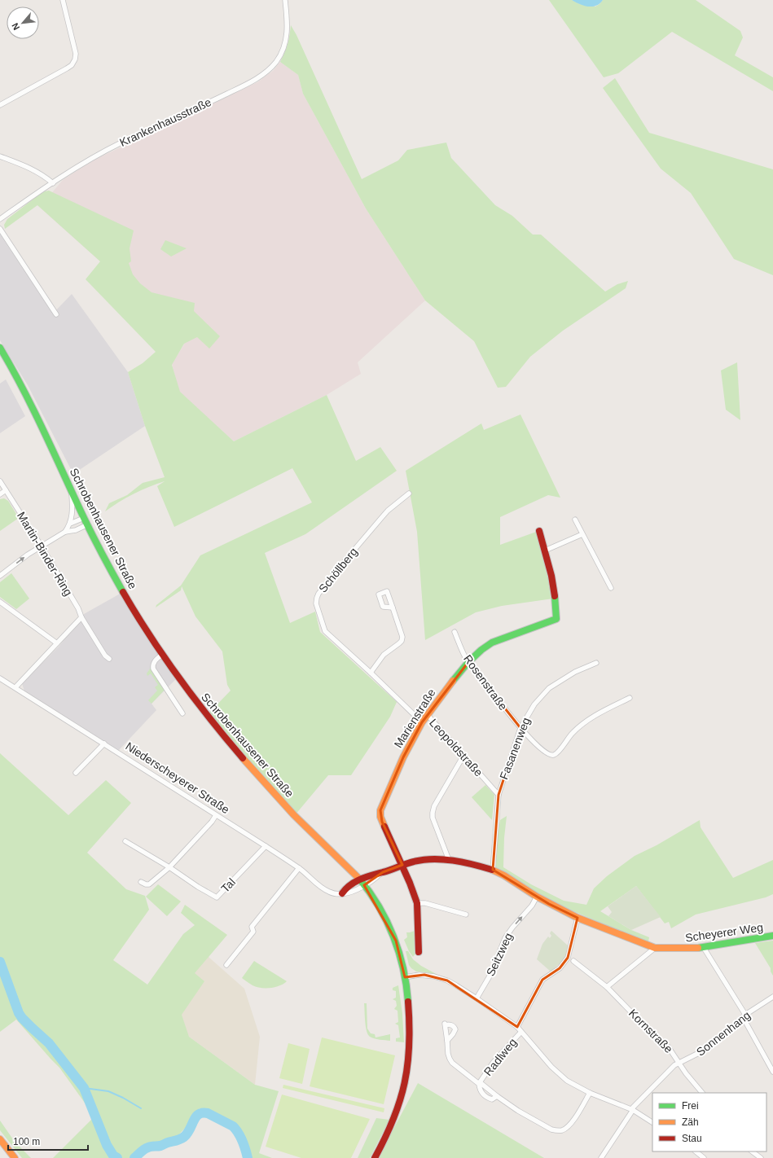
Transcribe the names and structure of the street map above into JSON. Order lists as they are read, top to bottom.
{
  "streets": {
    "street": [
      "Krankenhausstraße",
      "Schrobenhausener Straße",
      "Martin-Binder-Ring",
      "Schöllberg",
      "Rosenstraße",
      "Marienstraße",
      "Leopoldstraße",
      "Fasanenweg",
      "Niederscheyerer Straße",
      "Tal",
      "Scheyerer Weg",
      "Seitzweg",
      "Kornstraße",
      "Sonnenhang",
      "Radlweg"
    ]
  },
  "crossings": [
    ["Schrobenhausener Straße", "Niederscheyerer Straße"],
    ["Schrobenhausener Straße", "Scheyerer Weg"],
    ["Schöllberg", "Marienstraße"],
    ["Rosenstraße", "Marienstraße"],
    ["Rosenstraße", "Fasanenweg"],
    ["Marienstraße", "Leopoldstraße"],
    ["Marienstraße", "Scheyerer Weg"],
    ["Leopoldstraße", "Fasanenweg"],
    ["Fasanenweg", "Scheyerer Weg"],
    ["Niederscheyerer Straße", "Tal"],
    ["Niederscheyerer Straße", "Scheyerer Weg"],
    ["Scheyerer Weg", "Seitzweg"],
    ["Kornstraße", "Sonnenhang"]
  ],
  "one_way": ["Seitzweg"],
  "legend": ["Frei", "Zäh", "Stau"],
  "scale_bar": "100 m",
  "north": "bottom left"
}
